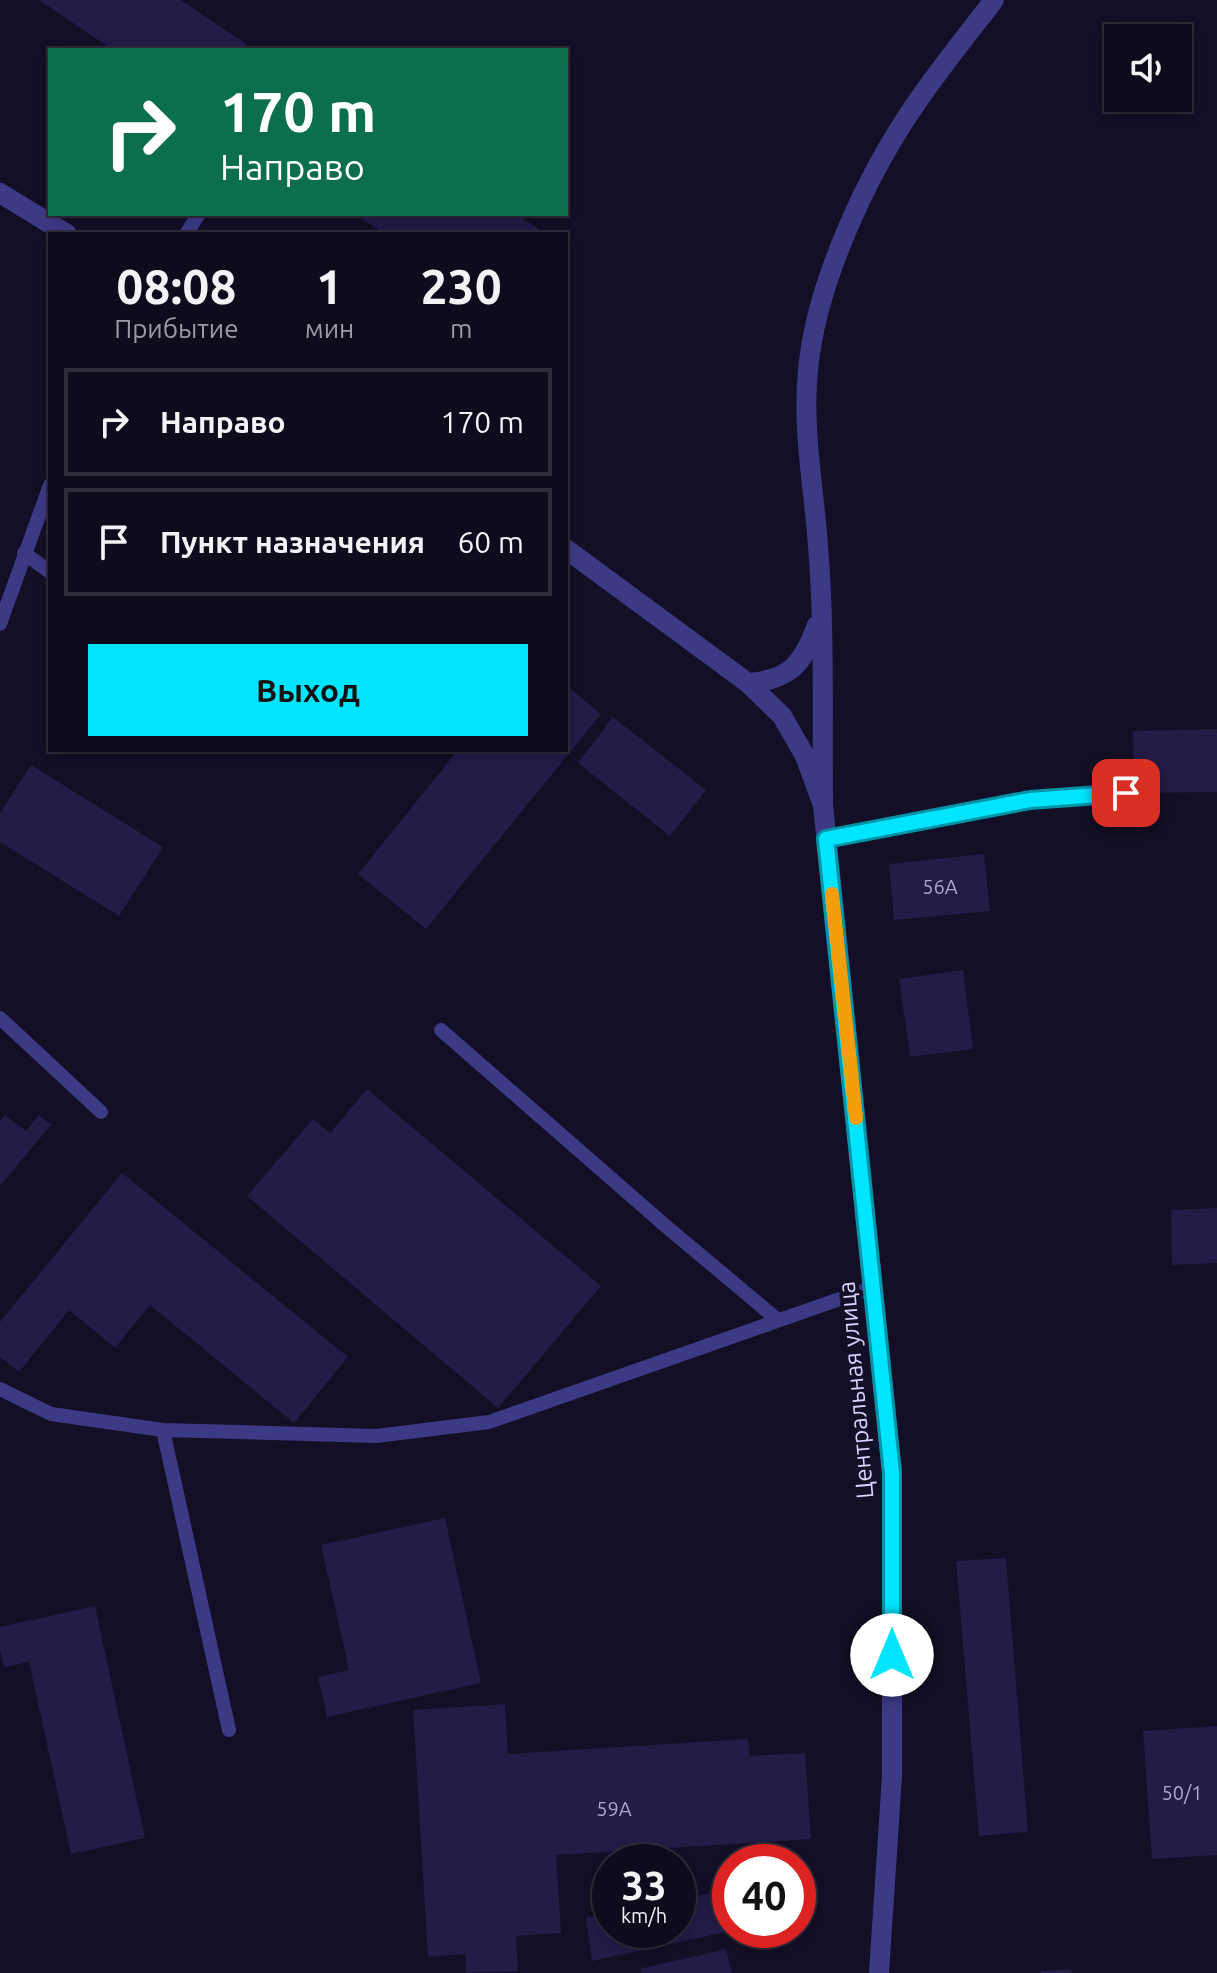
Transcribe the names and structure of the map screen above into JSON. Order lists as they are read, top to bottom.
{
  "streets": {
    "street": ["Центральная улица"]
  },
  "house_numbers": ["56А", "50/1", "59А"],
  "page": {
    "turn": ["170 m", "Направо"],
    "eta": [
      "08:08",
      "Прибытие",
      "1",
      "мин",
      "230",
      "m"
    ],
    "list": [
      {
        "name": "Направо",
        "value": "170 m"
      },
      {
        "name": "Пункт назначения",
        "value": "60 m"
      }
    ],
    "buttons": "Выход",
    "speed": "33 km/h",
    "limit": "40"
  }
}
